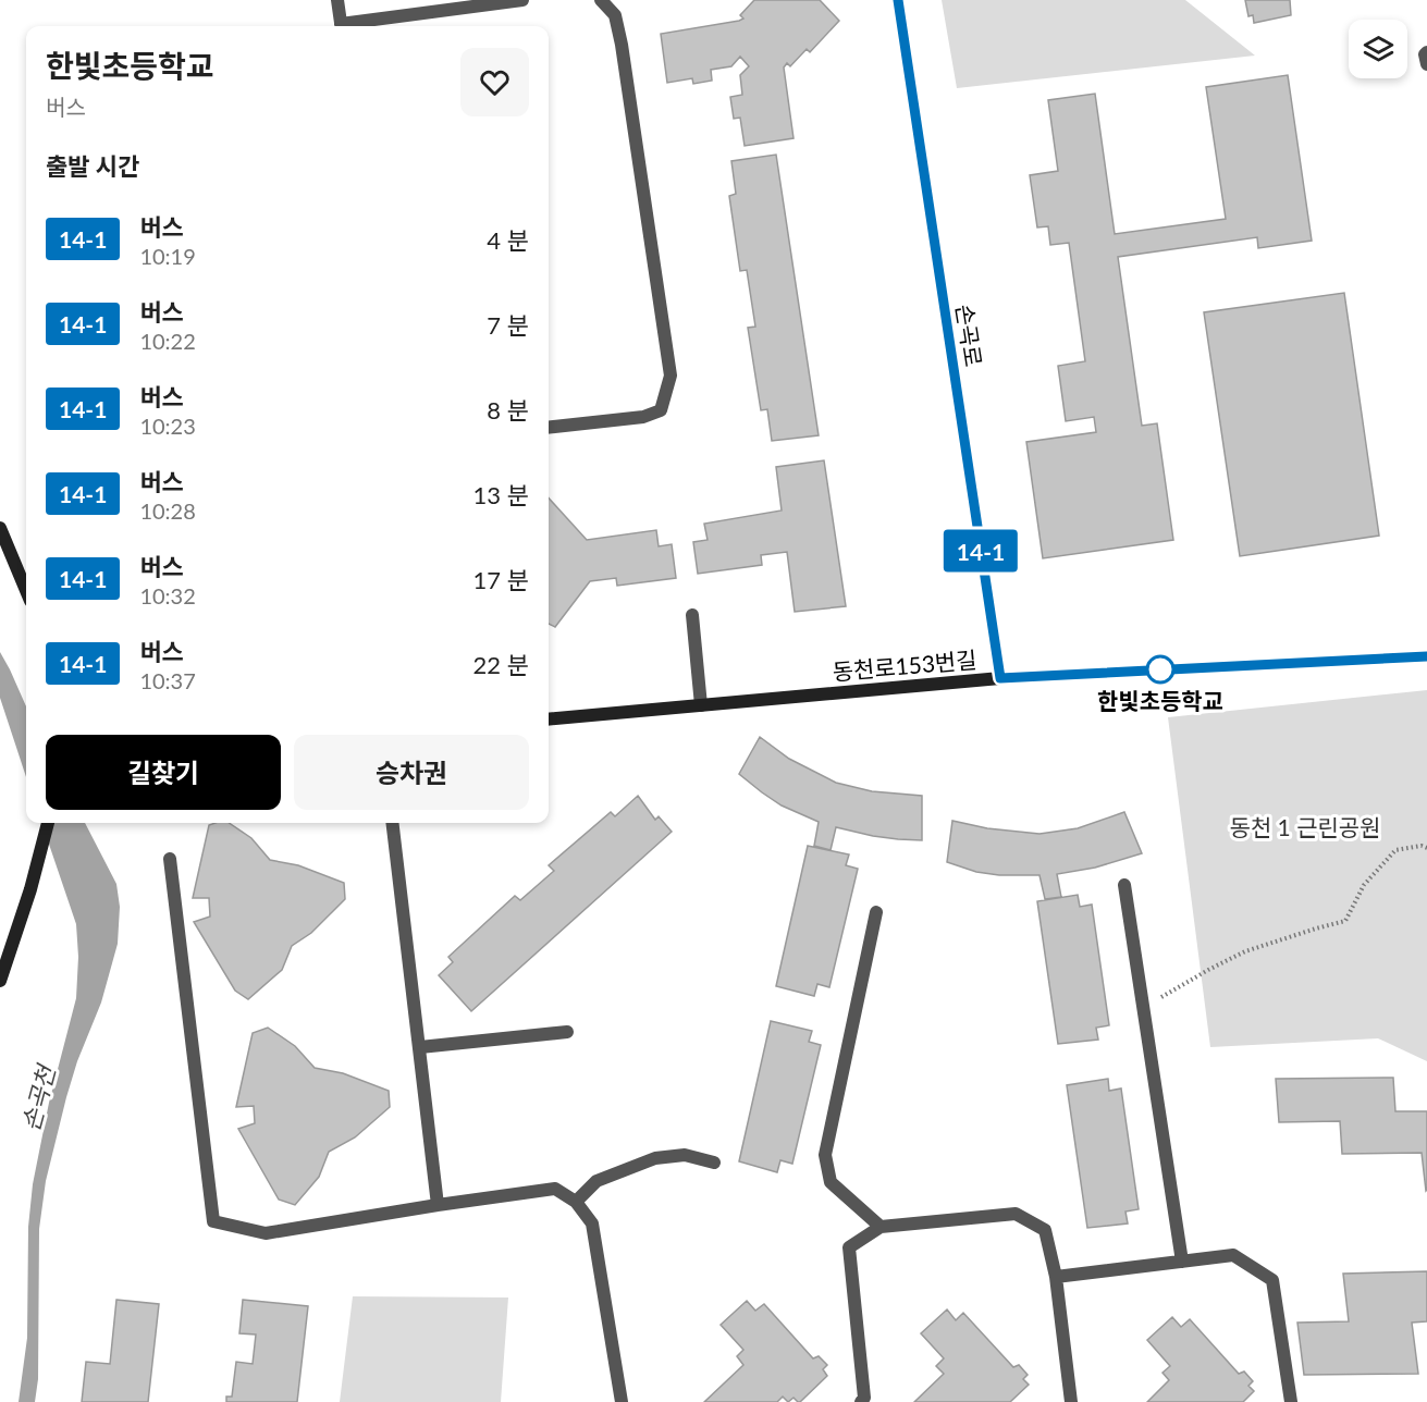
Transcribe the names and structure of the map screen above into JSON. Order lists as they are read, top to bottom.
{
  "streets": {
    "street": ["손곡로", "동천로153번길"]
  },
  "crossings": [
    ["손곡로", "동천로153번길"]
  ],
  "water": ["손곡천"],
  "parks": ["동천 1 근린공원"],
  "places": ["한빛초등학교"],
  "lines": ["bus line 14-1"],
  "page": {
    "on_map": "14-1",
    "heading": [
      ["한빛초등학교", "버스"],
      "출발 시간"
    ],
    "list": [
      {
        "mark": "14-1",
        "name": "버스",
        "note": "10:19",
        "value": "4 분"
      },
      {
        "mark": "14-1",
        "name": "버스",
        "note": "10:22",
        "value": "7 분"
      },
      {
        "mark": "14-1",
        "name": "버스",
        "note": "10:23",
        "value": "8 분"
      },
      {
        "mark": "14-1",
        "name": "버스",
        "note": "10:28",
        "value": "13 분"
      },
      {
        "mark": "14-1",
        "name": "버스",
        "note": "10:32",
        "value": "17 분"
      },
      {
        "mark": "14-1",
        "name": "버스",
        "note": "10:37",
        "value": "22 분"
      }
    ],
    "buttons": ["길찾기", "승차권"]
  }
}
